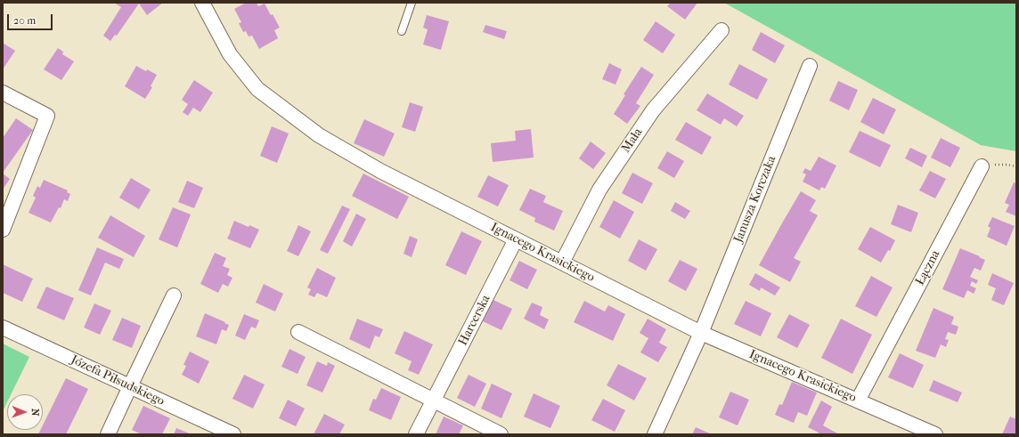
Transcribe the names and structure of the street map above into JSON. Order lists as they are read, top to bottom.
{
  "streets": {
    "street": [
      "Mała",
      "Janusza Korczaka",
      "Ignacego Krasickiego",
      "Łączna",
      "Harcerska",
      "Józefa Piłsudskiego"
    ]
  },
  "crossings": [
    ["Mała", "Ignacego Krasickiego"],
    ["Janusza Korczaka", "Ignacego Krasickiego"],
    ["Ignacego Krasickiego", "Łączna"],
    ["Ignacego Krasickiego", "Harcerska"]
  ],
  "scale_bar": "20 m",
  "north": "right"
}
